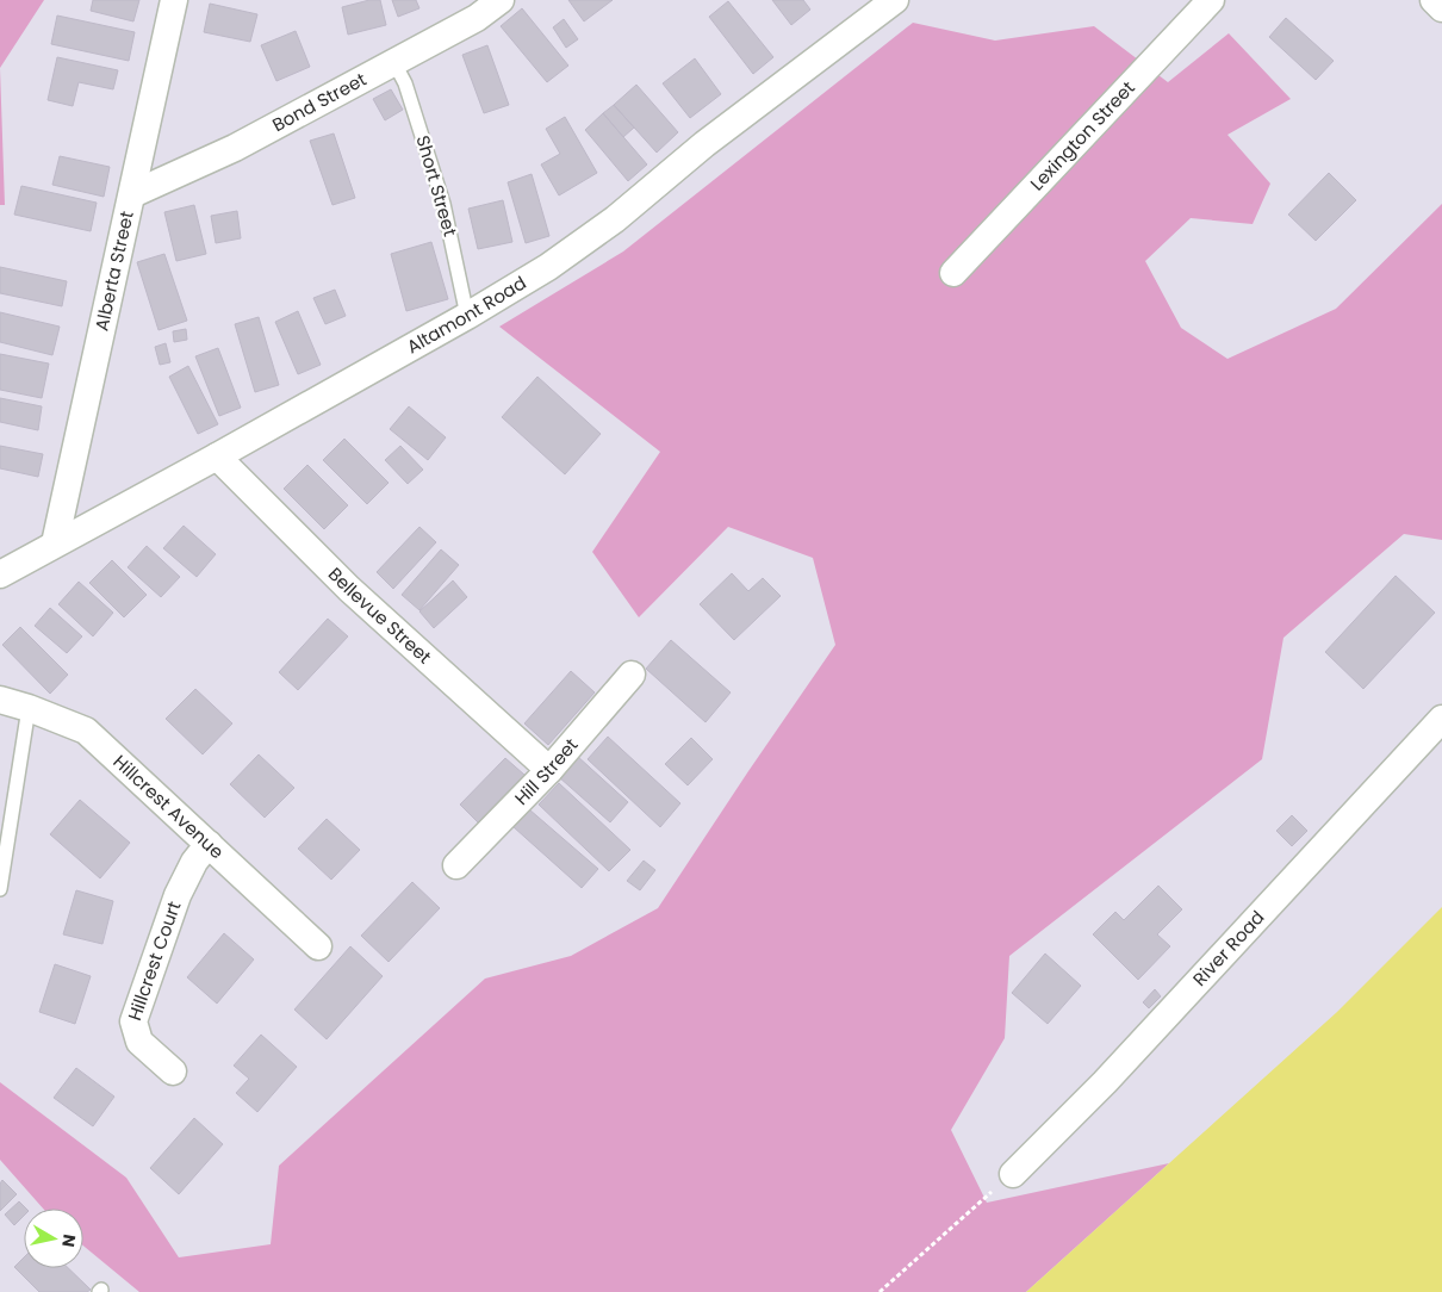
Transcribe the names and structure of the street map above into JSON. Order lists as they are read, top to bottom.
{
  "streets": {
    "street": [
      "Bond Street",
      "Lexington Street",
      "Alberta Street",
      "Altamont Road",
      "Bellevue Street",
      "Hill Street",
      "Hillcrest Avenue",
      "River Road",
      "Hillcrest Court"
    ],
    "lane": ["Short Street"]
  },
  "crossings": [
    ["Bond Street", "Short Street"],
    ["Bond Street", "Alberta Street"],
    ["Short Street", "Altamont Road"],
    ["Alberta Street", "Altamont Road"],
    ["Altamont Road", "Bellevue Street"],
    ["Bellevue Street", "Hill Street"],
    ["Hillcrest Avenue", "Hillcrest Court"]
  ],
  "north": "right"
}
